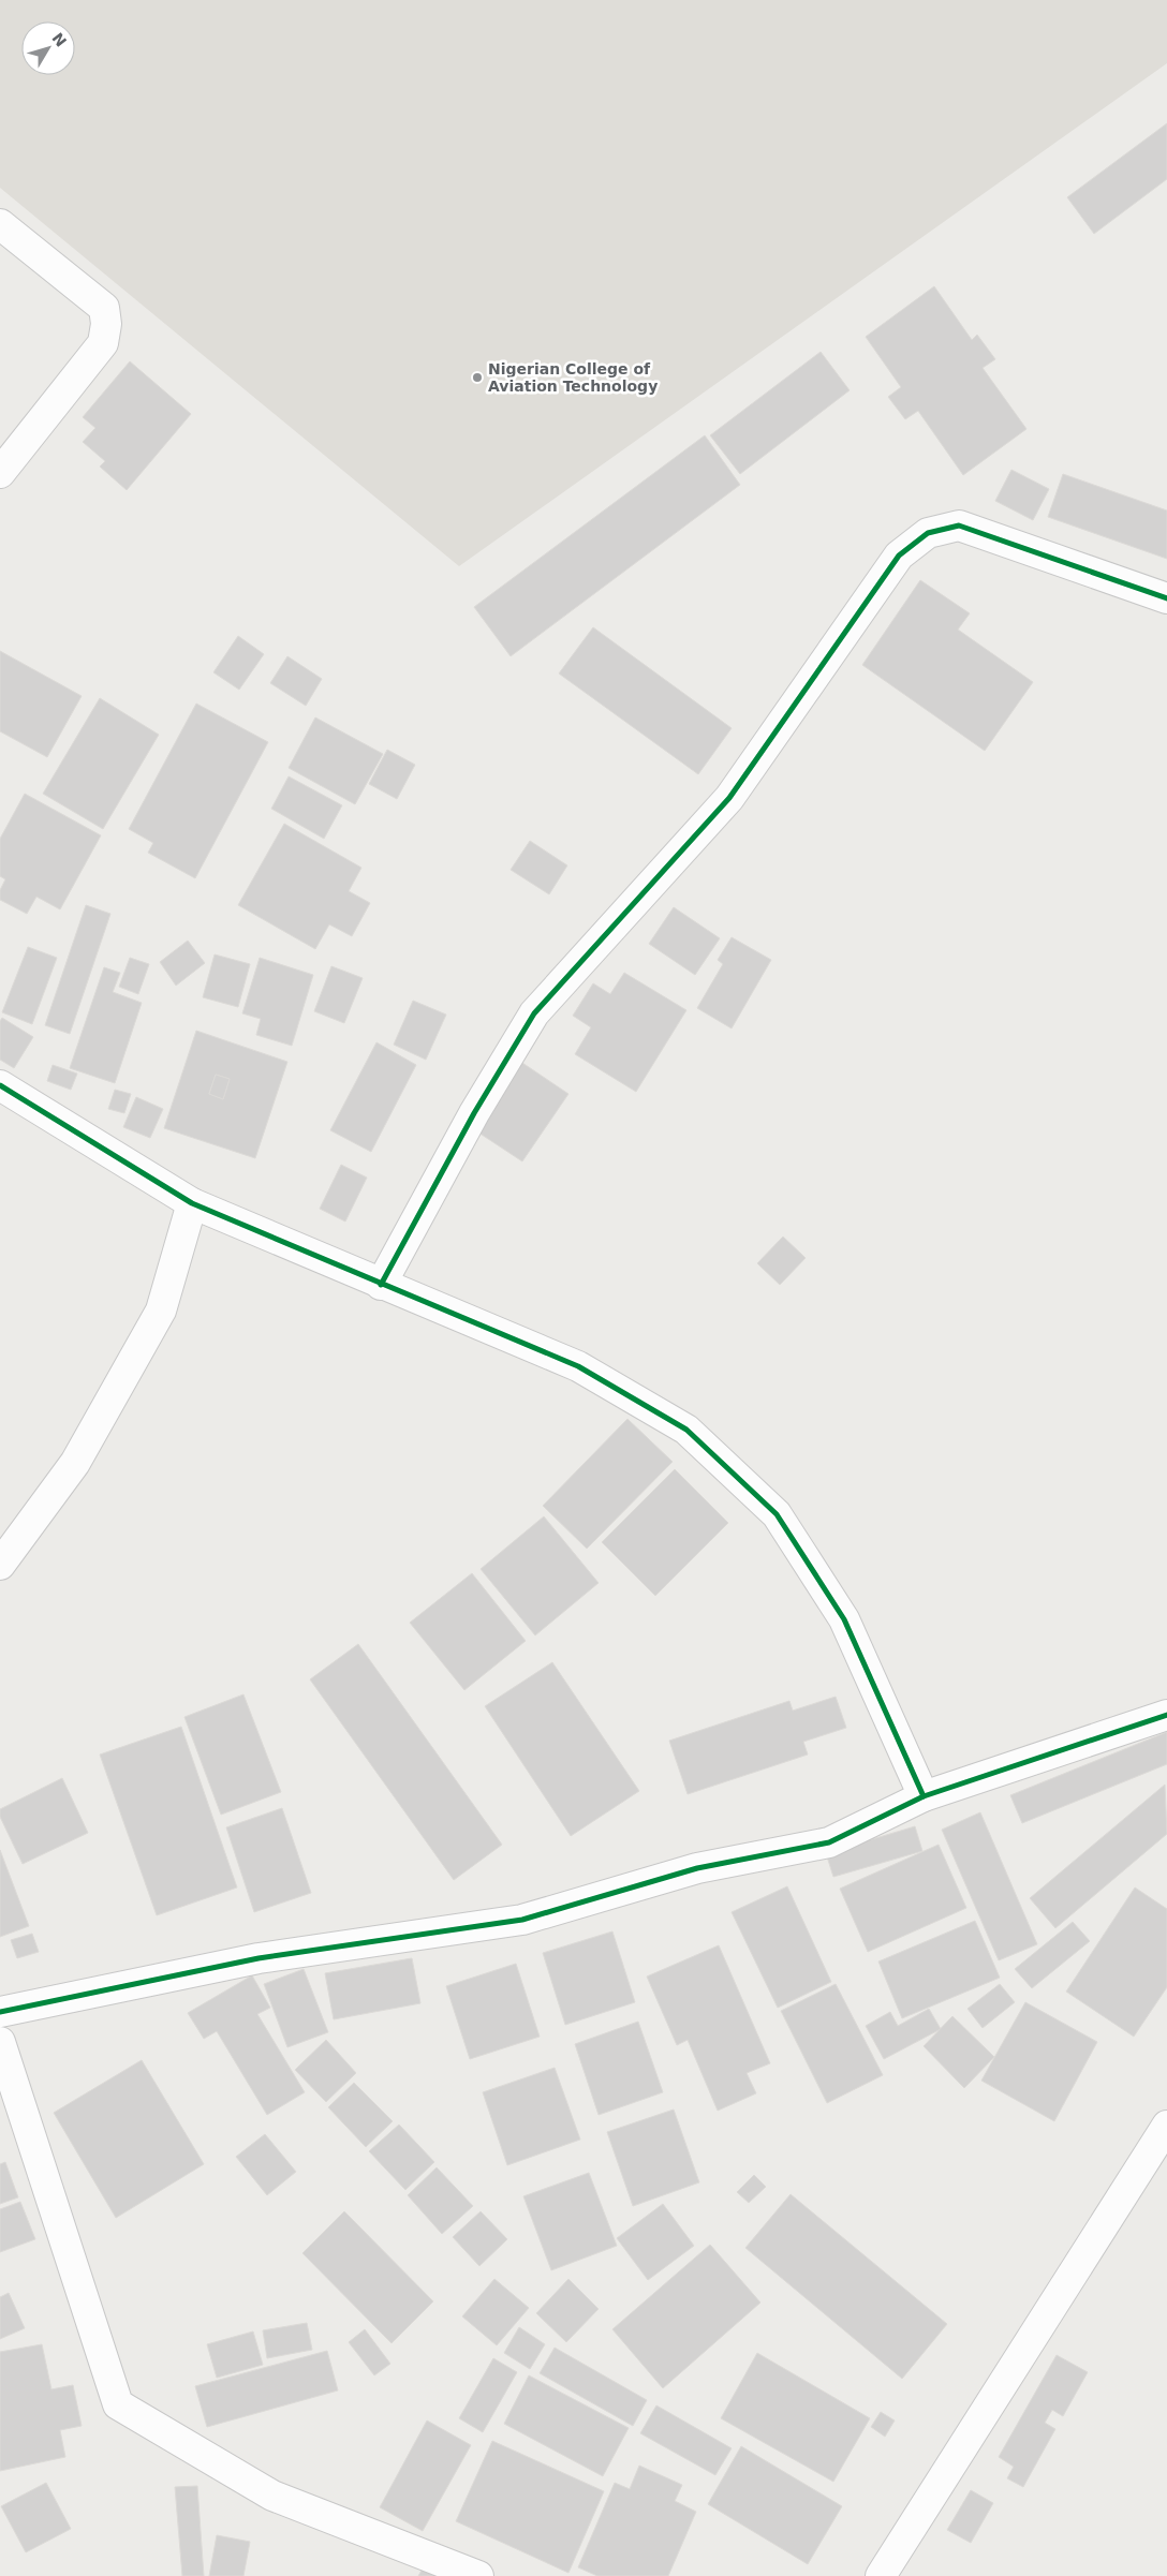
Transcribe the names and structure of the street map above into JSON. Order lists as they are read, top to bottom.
{
  "places": ["Nigerian College of Aviation Technology"],
  "north": "top right"
}
